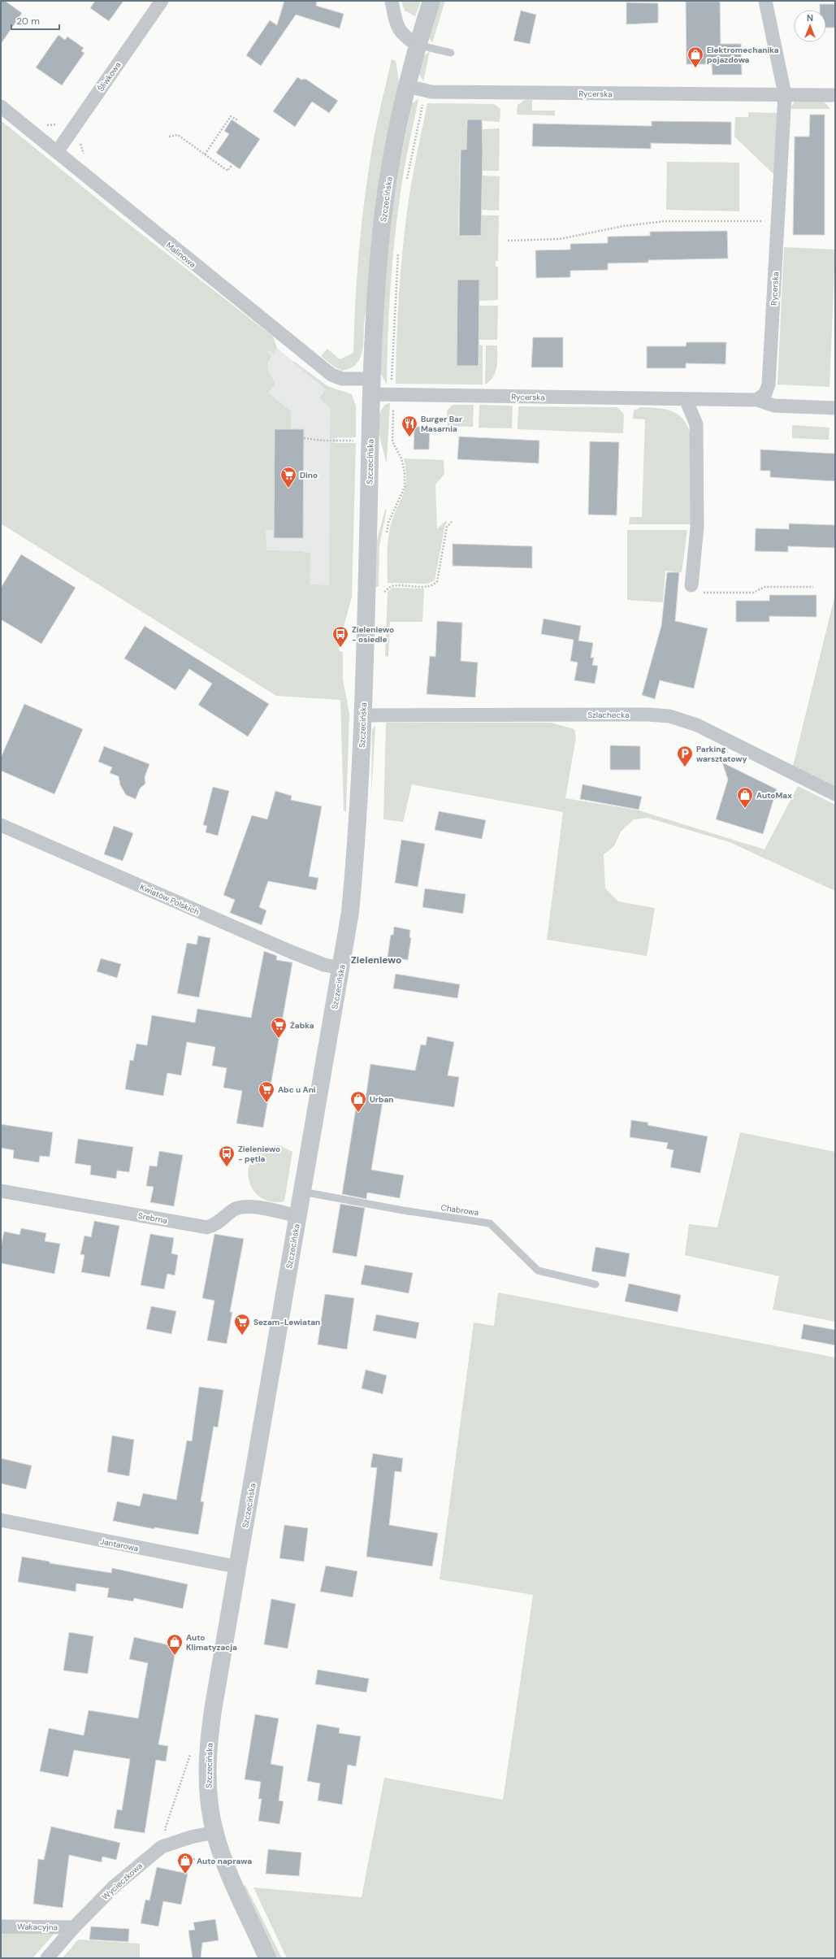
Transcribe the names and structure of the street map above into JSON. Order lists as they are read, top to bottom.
{
  "streets": {
    "street": [
      "Śliwkowa",
      "Rycerska",
      "Szczecińska",
      "Malinowa",
      "Szlachecka",
      "Kwiatów Polskich",
      "Srebrna",
      "Jantarowa",
      "Wycieczkowa",
      "Wakacyjna"
    ],
    "lane": ["Chabrowa"]
  },
  "crossings": [
    ["Śliwkowa", "Malinowa"],
    ["Rycerska", "Szczecińska"],
    ["Rycerska", "Malinowa"],
    ["Szczecińska", "Malinowa"],
    ["Szczecińska", "Szlachecka"],
    ["Szczecińska", "Kwiatów Polskich"],
    ["Szczecińska", "Chabrowa"],
    ["Szczecińska", "Srebrna"],
    ["Szczecińska", "Jantarowa"],
    ["Szczecińska", "Wycieczkowa"],
    ["Wycieczkowa", "Wakacyjna"]
  ],
  "districts": ["Zieleniewo"],
  "places": {
    "shop": [
      "Elektromechanika pojazdowa",
      "AutoMax",
      "Urban",
      "Auto Klimatyzacja",
      "Auto naprawa"
    ],
    "restaurant": ["Burger Bar Masarnia"],
    "supermarket": [
      "Dino",
      "Żabka",
      "Abc u Ani",
      "Sezam-Lewiatan"
    ],
    "bus stop": ["Zieleniewo - osiedle", "Zieleniewo - pętla"],
    "parking": ["Parking warsztatowy"]
  },
  "scale_bar": "20 m",
  "north": "top"
}
